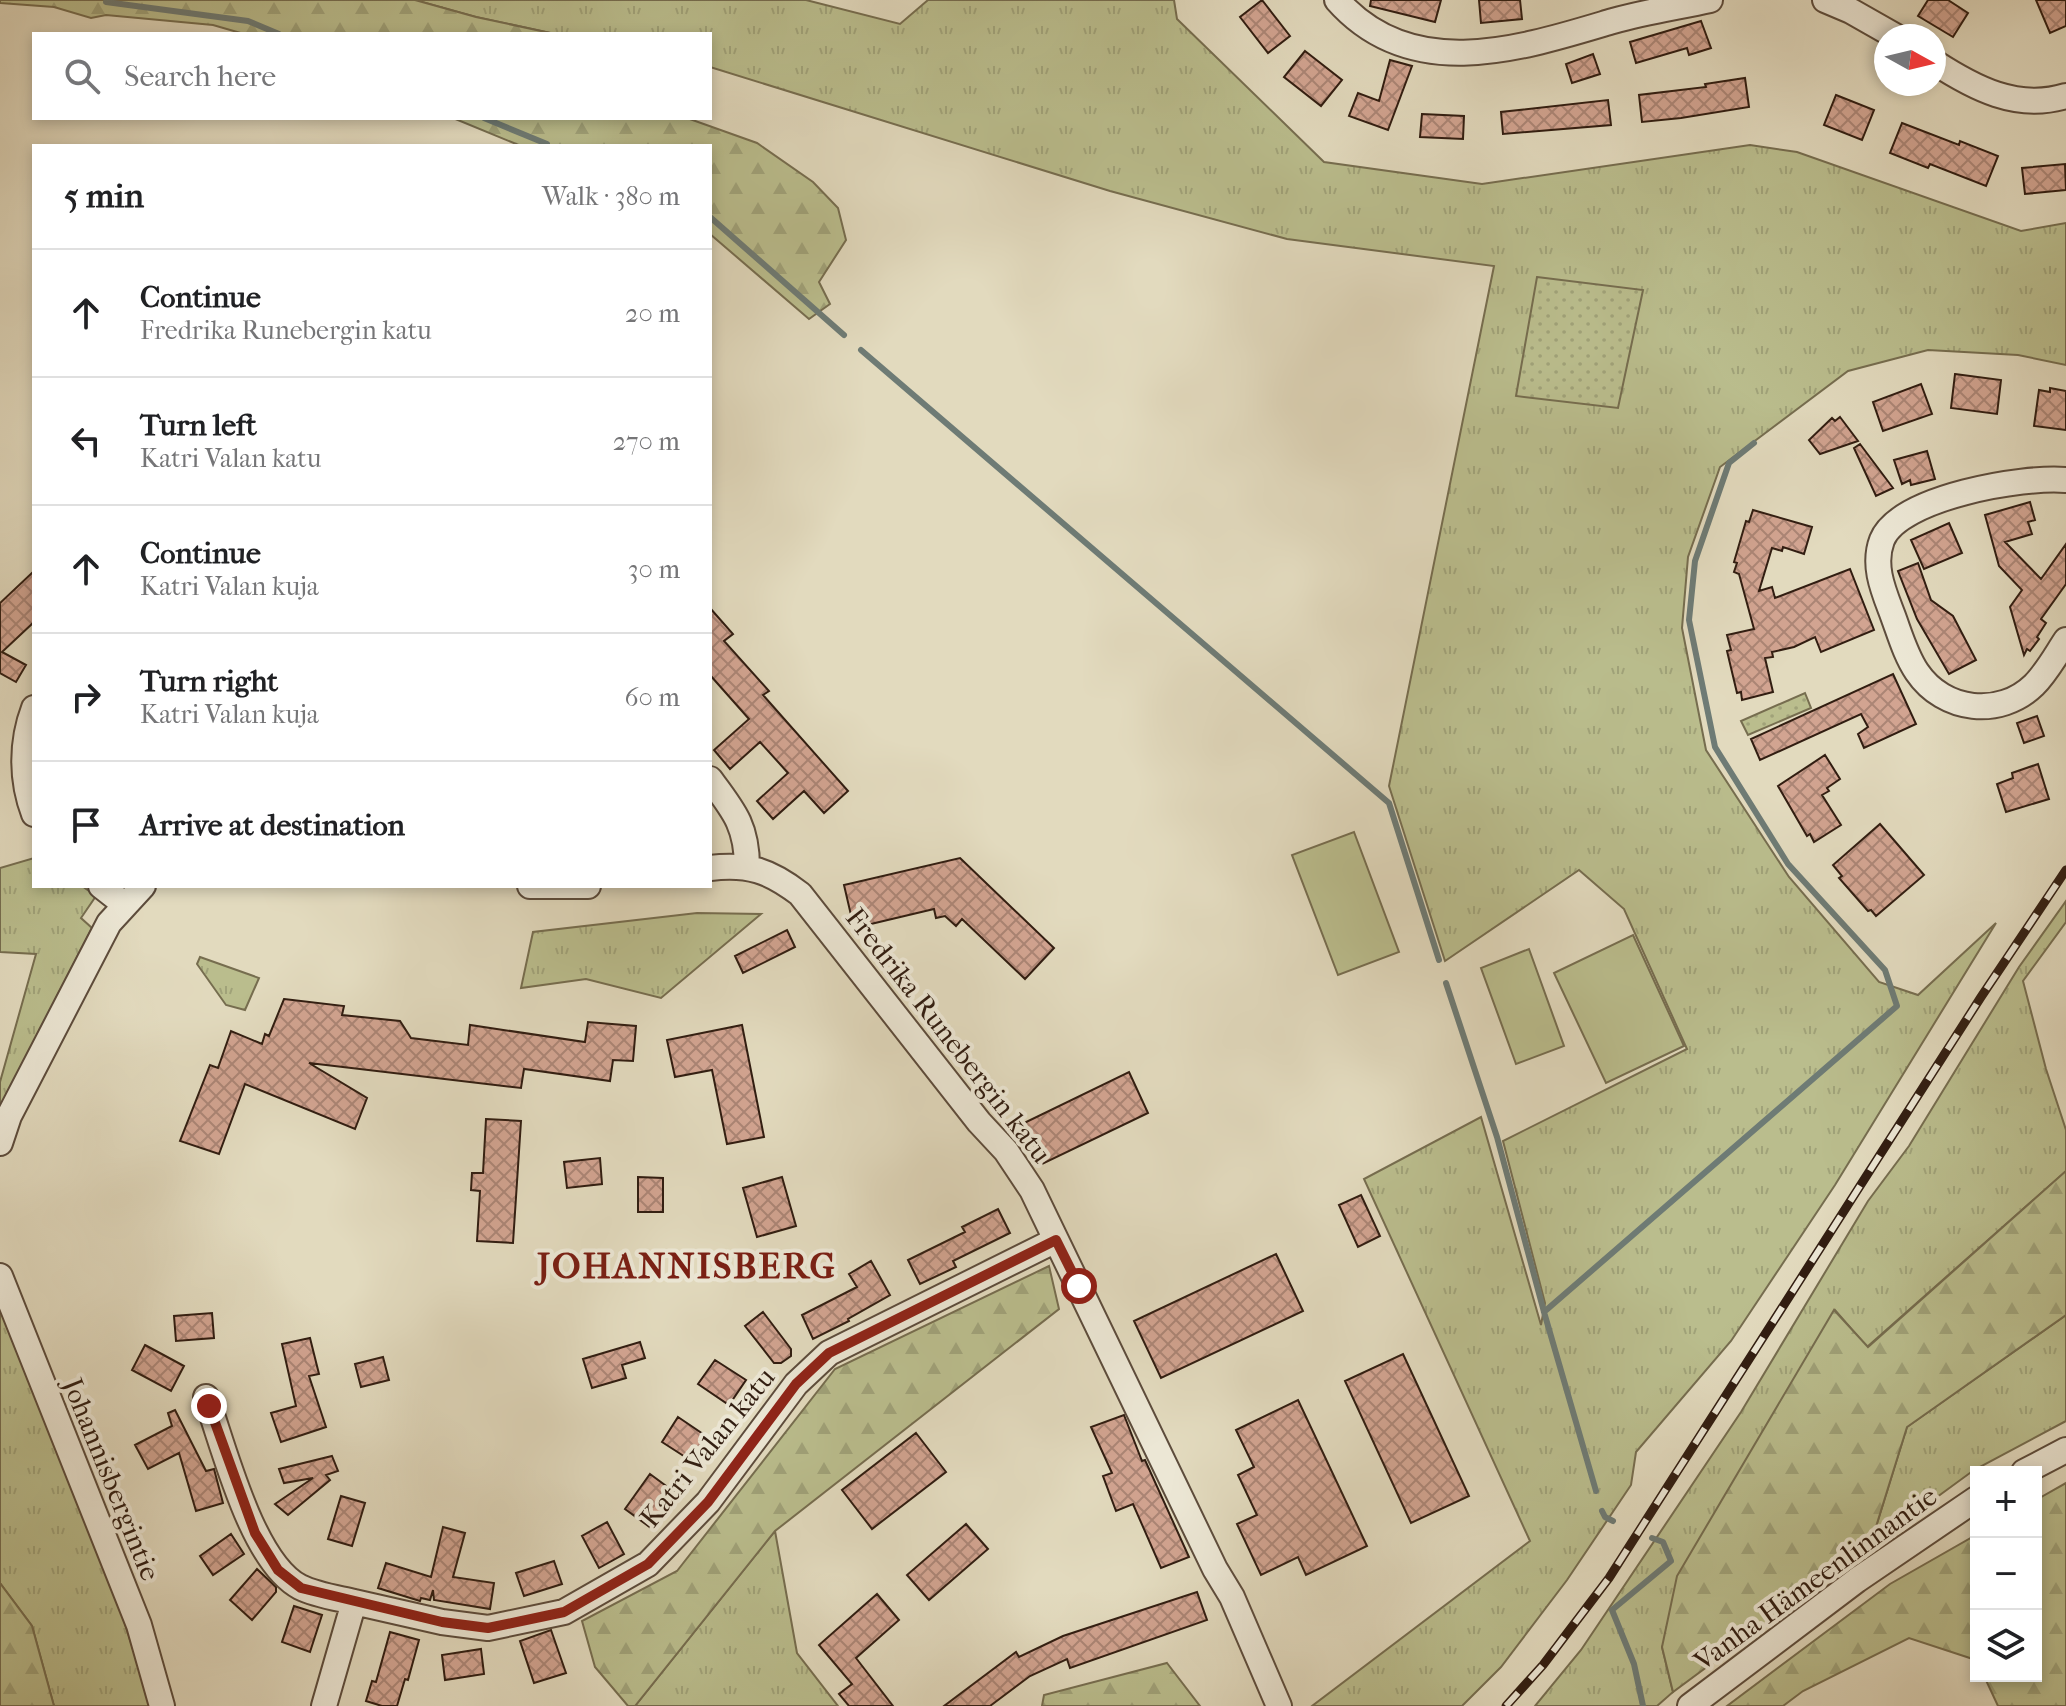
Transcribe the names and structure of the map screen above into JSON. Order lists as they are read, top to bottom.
{
  "streets": {
    "street": [
      "Fredrika Runebergin katu",
      "Katri Valan katu",
      "Johannisbergintie",
      "Vanha Hämeenlinnantie"
    ]
  },
  "crossings": [
    ["Fredrika Runebergin katu", "Katri Valan katu"]
  ],
  "districts": ["JOHANNISBERG"],
  "north": "right",
  "page": {
    "search": "Search here",
    "heading": ["5 min", "Walk · 380 m"],
    "list": [
      ["Continue", "Fredrika Runebergin katu", "20 m"],
      ["Turn left", "Katri Valan katu", "270 m"],
      ["Continue", "Katri Valan kuja", "30 m"],
      ["Turn right", "Katri Valan kuja", "60 m"],
      "Arrive at destination"
    ],
    "map_buttons": ["+", "−"]
  }
}
